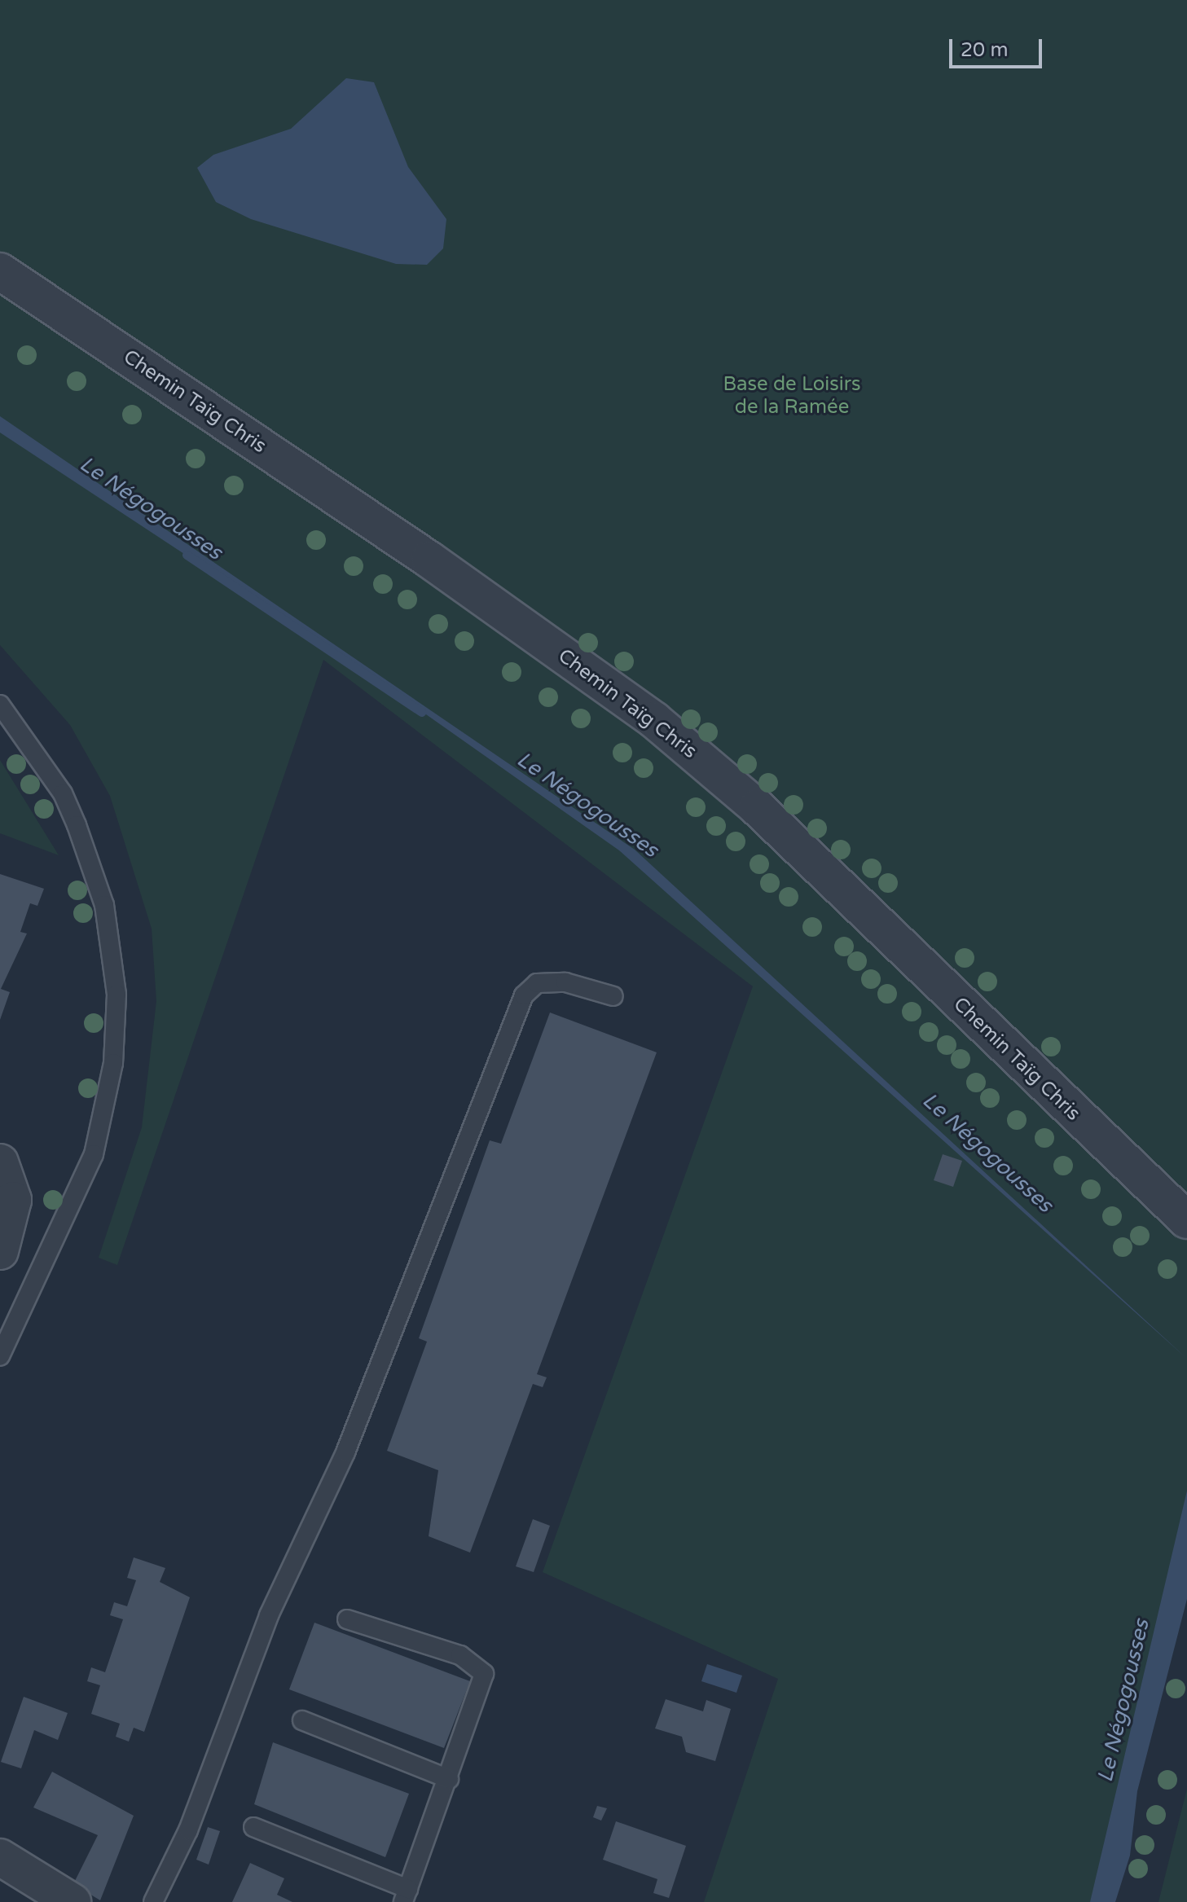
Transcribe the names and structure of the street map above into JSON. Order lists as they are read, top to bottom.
{
  "streets": {
    "street": ["Chemin Taïg Chris"]
  },
  "water": ["Le Négogousses"],
  "parks": ["Base de Loisirs de la Ramée"],
  "scale_bar": "20 m"
}
